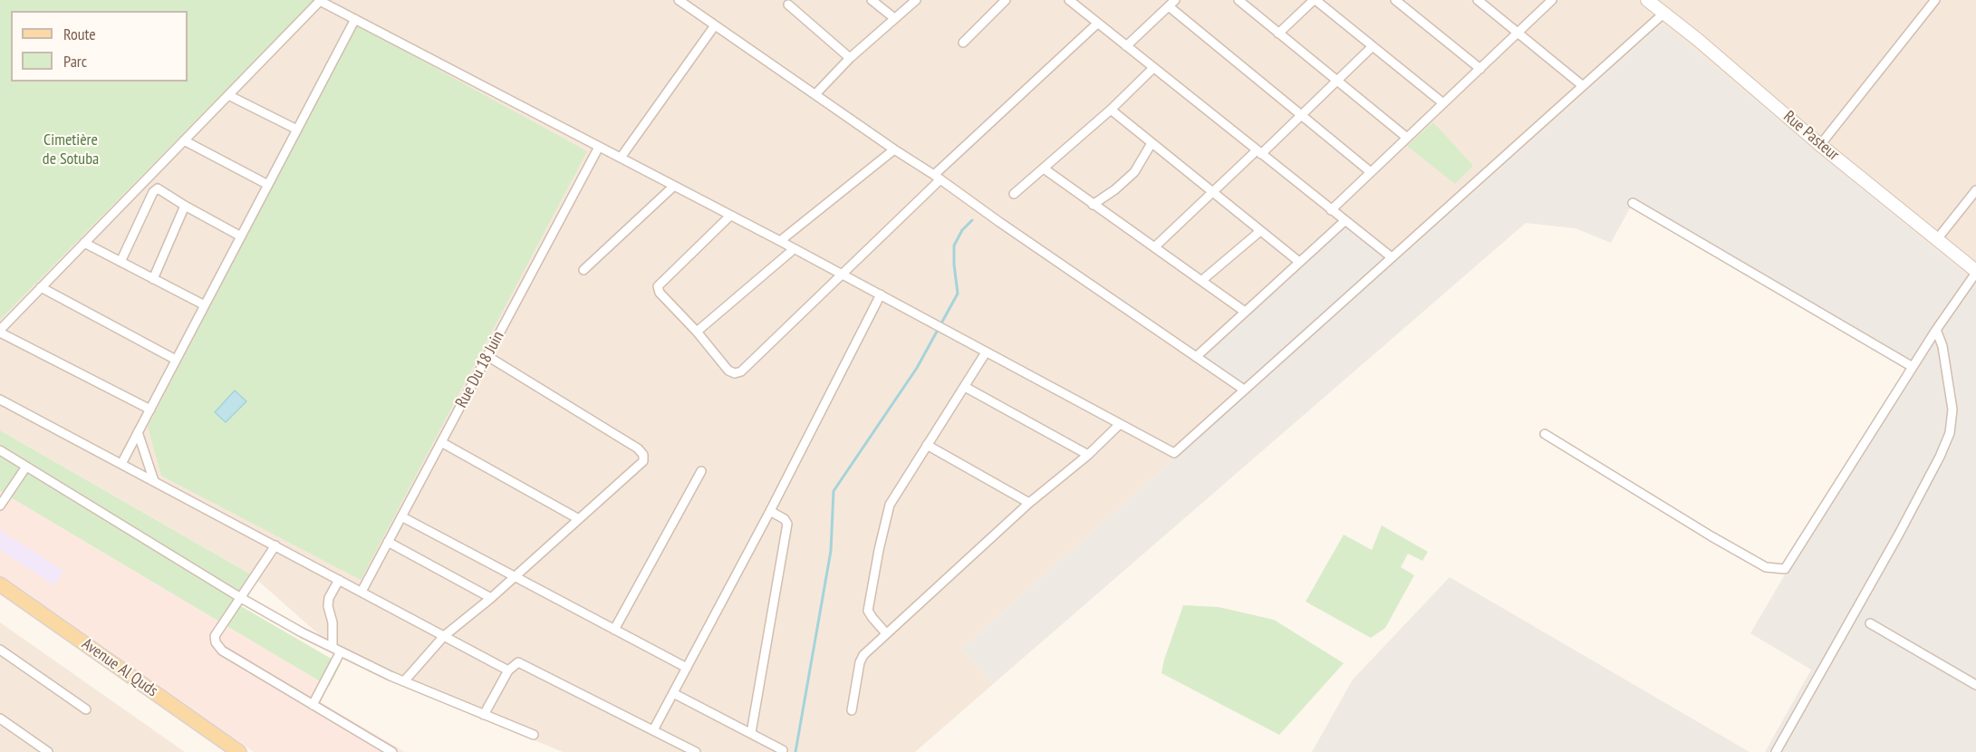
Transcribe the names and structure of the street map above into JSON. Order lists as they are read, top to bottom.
{
  "streets": {
    "main road": ["Rue Pasteur", "Avenue Al Quds"],
    "street": ["Rue Du 18 Juin"]
  },
  "parks": ["Cimetière de Sotuba"],
  "legend": ["Route", "Parc"]
}
